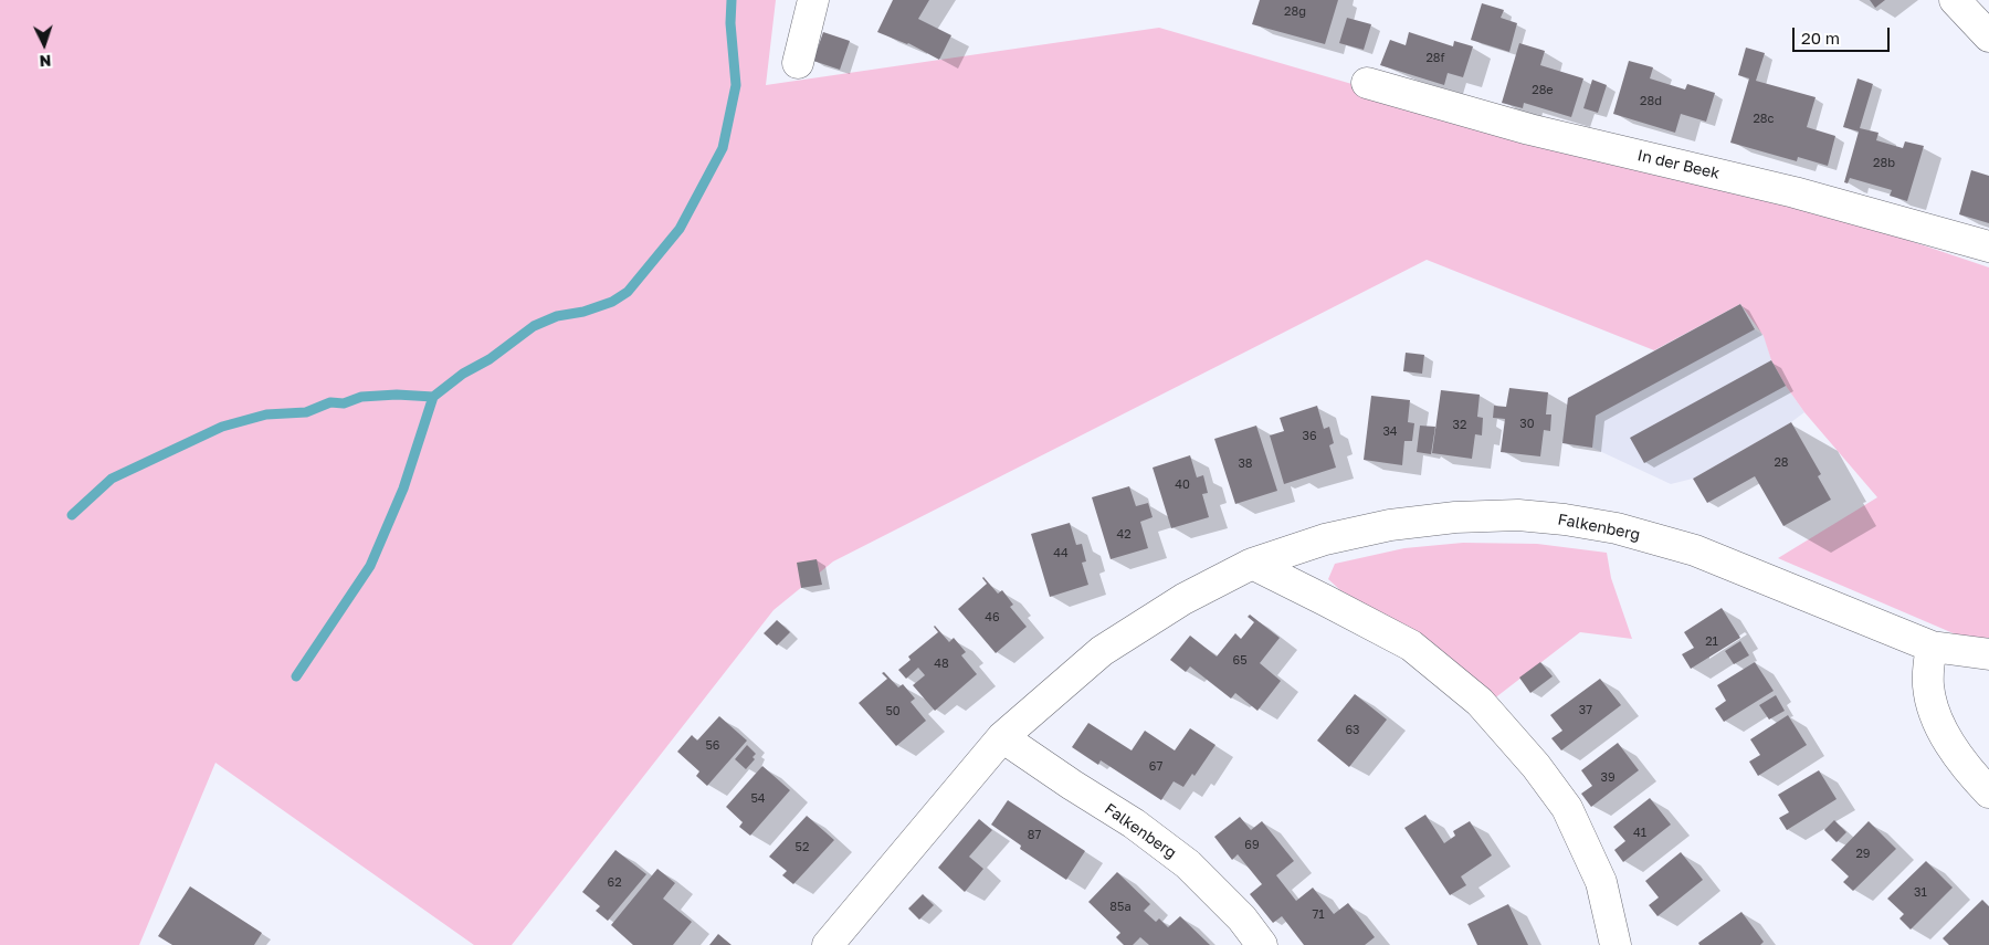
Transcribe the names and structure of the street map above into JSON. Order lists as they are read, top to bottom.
{
  "streets": {
    "street": ["In der Beek", "Falkenberg"]
  },
  "house_numbers": [
    "28g",
    "28f",
    "28e",
    "28d",
    "28c",
    "28b",
    "30",
    "32",
    "34",
    "36",
    "28",
    "38",
    "40",
    "42",
    "44",
    "46",
    "21",
    "65",
    "48",
    "37",
    "50",
    "63",
    "56",
    "67",
    "39",
    "54",
    "41",
    "87",
    "69",
    "52",
    "29",
    "62",
    "31",
    "85a",
    "71"
  ],
  "scale_bar": "20 m",
  "north": "bottom"
}
